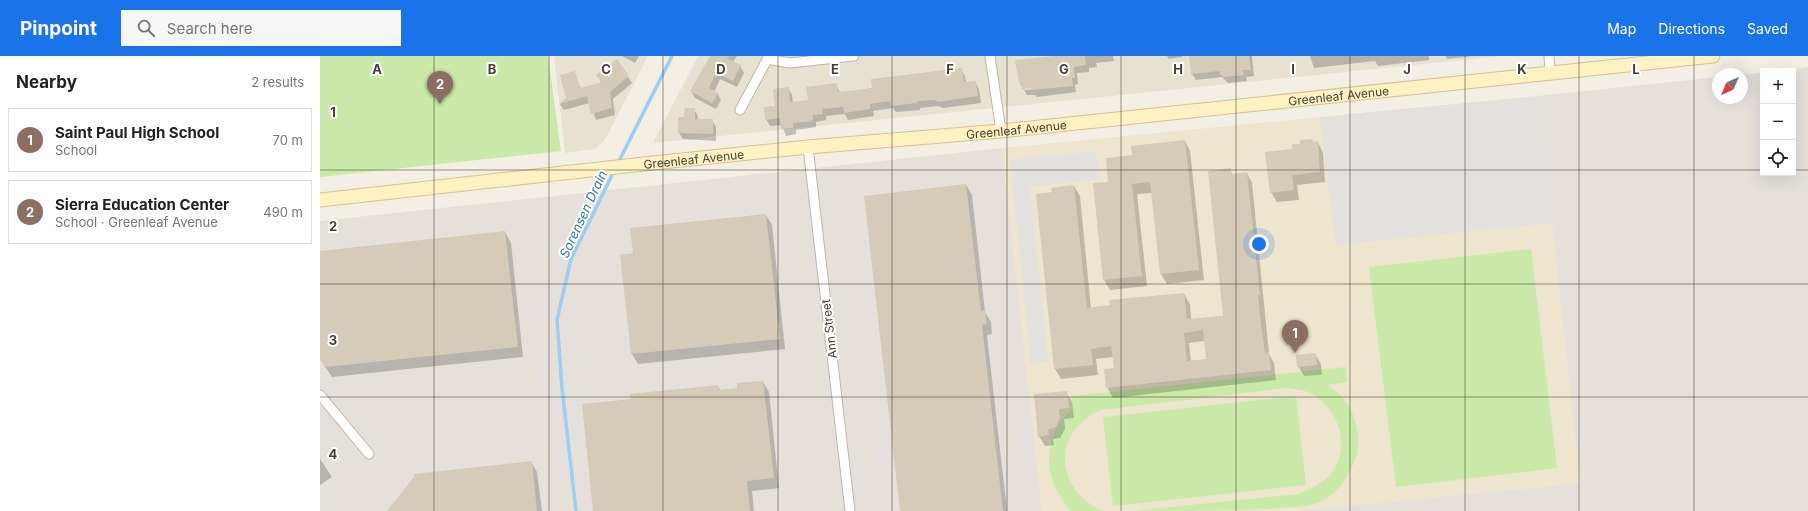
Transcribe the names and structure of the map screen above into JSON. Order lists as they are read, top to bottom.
{
  "streets": {
    "main road": ["Greenleaf Avenue"],
    "street": ["Ann Street"]
  },
  "crossings": [
    ["Greenleaf Avenue", "Ann Street"]
  ],
  "water": ["Sorensen Drain"],
  "north": "bottom left",
  "page": {
    "header": "Pinpoint",
    "search": "Search here",
    "nav": ["Map", "Directions", "Saved"],
    "heading": ["Nearby", "2 results"],
    "map_buttons": ["+", "−"],
    "pins": ["2", "1"],
    "list": [
      {
        "mark": "1",
        "name": "Saint Paul High School",
        "note": "School",
        "value": "70 m"
      },
      {
        "mark": "2",
        "name": "Sierra Education Center",
        "note": "School · Greenleaf Avenue",
        "value": "490 m"
      }
    ]
  },
  "grid": {
    "columns": [
      "A",
      "B",
      "C",
      "D",
      "E",
      "F",
      "G",
      "H",
      "I",
      "J",
      "K",
      "L"
    ],
    "rows": [
      "1",
      "2",
      "3",
      "4"
    ]
  }
}
